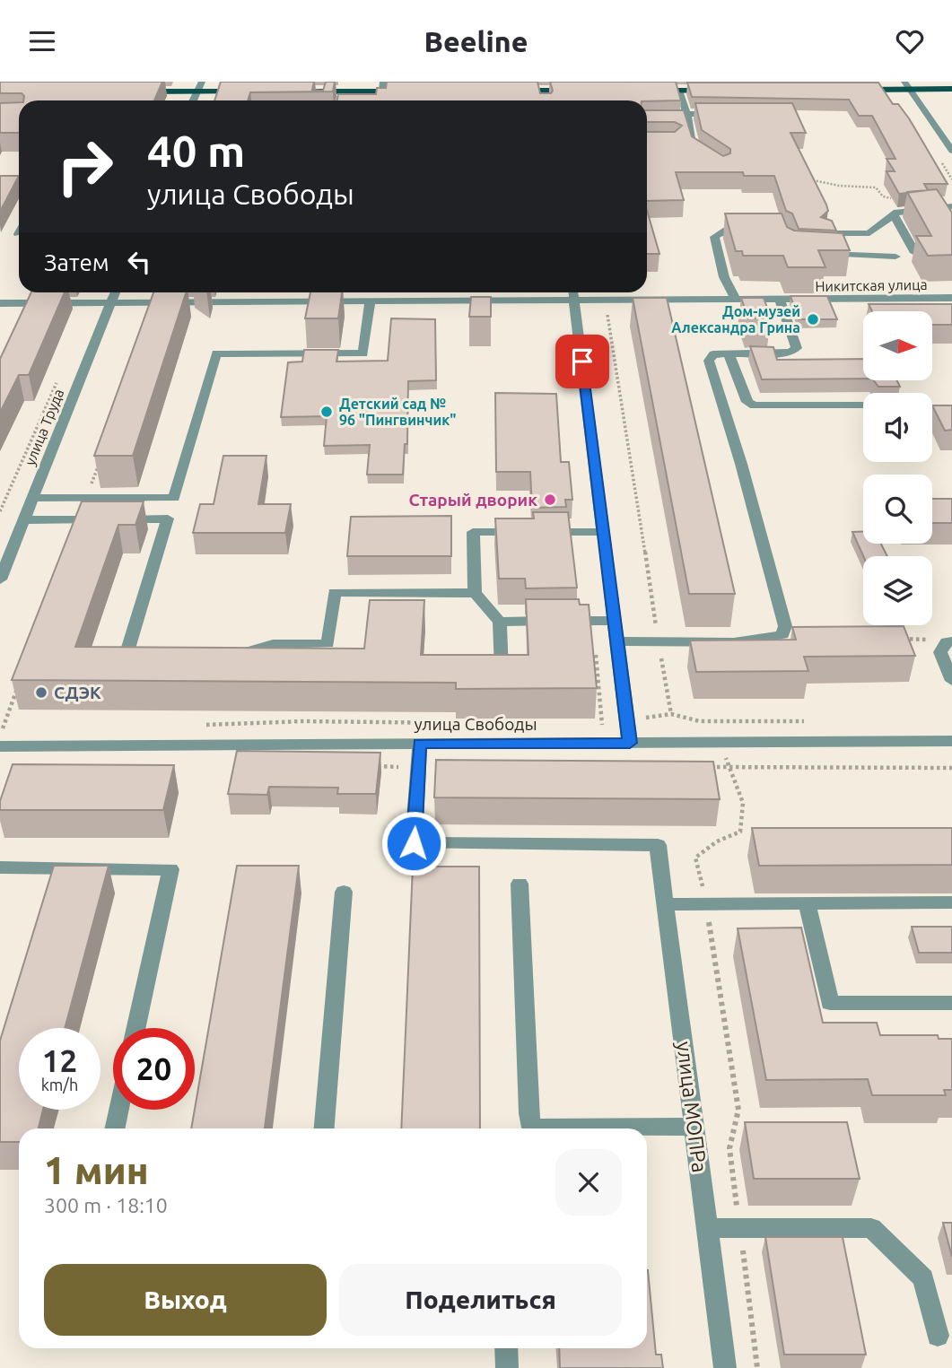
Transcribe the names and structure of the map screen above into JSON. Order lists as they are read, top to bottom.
{
  "streets": {
    "street": [
      "Никитская улица",
      "улица Труда",
      "улица Свободы",
      "улица МОПРа"
    ]
  },
  "crossings": [
    ["Никитская улица", "улица Труда"]
  ],
  "places": [
    "Дом-музей Александра Грина",
    "Детский сад № 96 \"Пингвинчик\"",
    "Старый дворик",
    "СДЭК"
  ],
  "north": "right",
  "page": {
    "header": "Beeline",
    "turn": ["40 m", "улица Свободы"],
    "then": "Затем",
    "speed": "12 km/h",
    "limit": "20",
    "heading": ["1 мин", "300 m · 18:10"],
    "buttons": ["Выход", "Поделиться"]
  }
}
